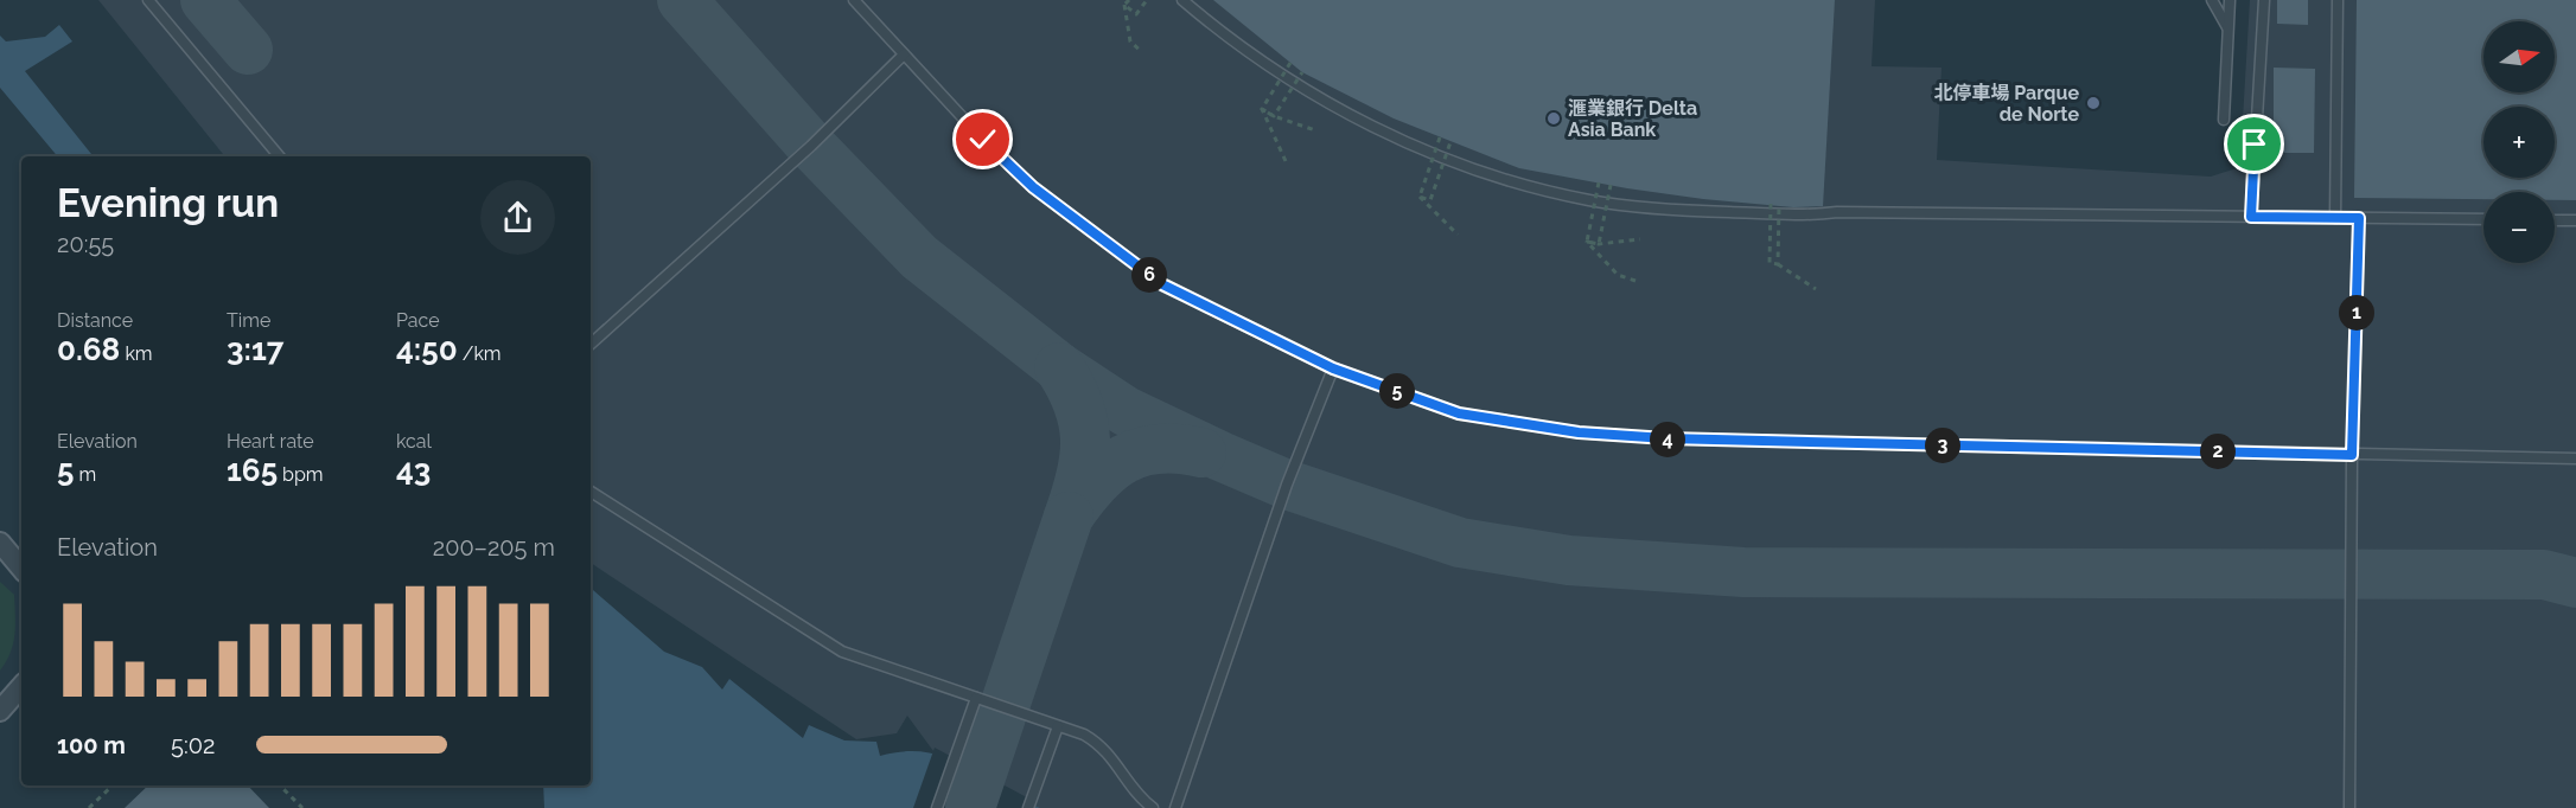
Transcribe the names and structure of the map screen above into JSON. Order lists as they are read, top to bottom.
{
  "places": ["北停車場 Parque de Norte", "滙業銀行 Delta Asia Bank"],
  "north": "right",
  "page": {
    "map_buttons": ["+", "−"],
    "heading": ["Evening run", "20:55"],
    "pins": [
      "6",
      "1",
      "5",
      "4",
      "3",
      "2"
    ],
    "stats": [
      ["Distance", "0.68 km"],
      ["Time", "3:17"],
      ["Pace", "4:50 /km"],
      ["Elevation", "5 m"],
      ["Heart rate", "165 bpm"],
      ["kcal", "43"]
    ],
    "chart": ["Elevation", "200–205 m"],
    "list": [
      {
        "name": "100 m",
        "note": "5:02"
      }
    ]
  }
}
